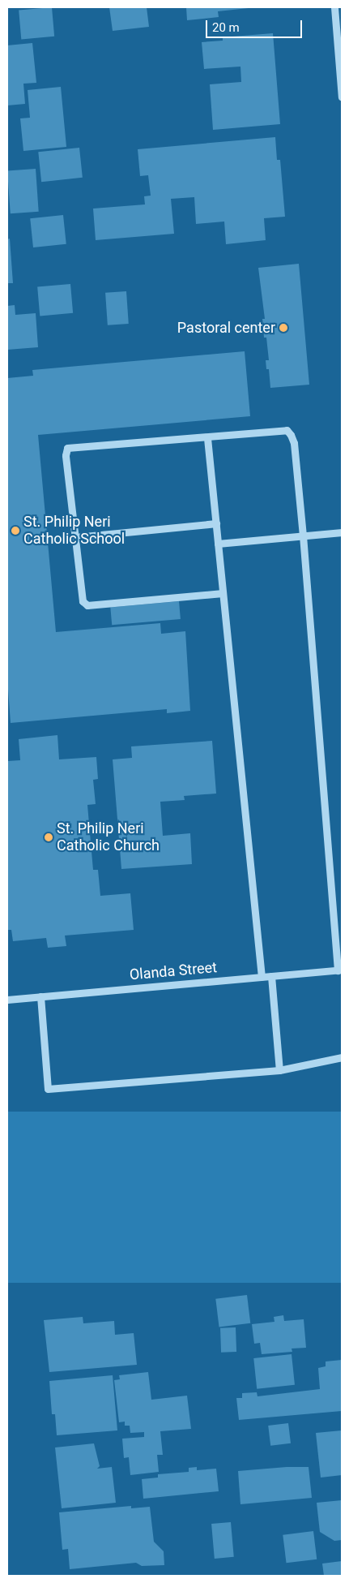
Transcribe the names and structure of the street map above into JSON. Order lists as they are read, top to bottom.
{
  "streets": {
    "street": ["Olanda Street"]
  },
  "places": ["Pastoral center", "St. Philip Neri Catholic School", "St. Philip Neri Catholic Church"],
  "scale_bar": "20 m"
}
